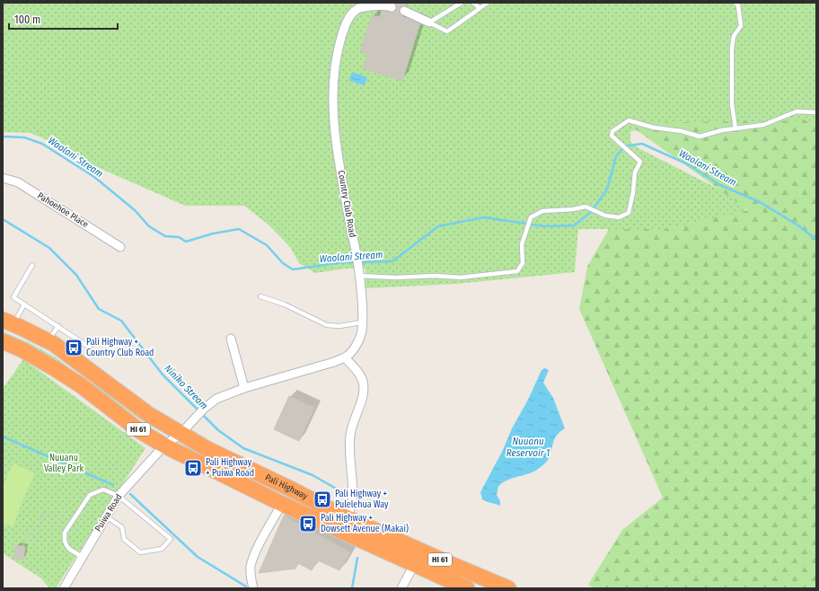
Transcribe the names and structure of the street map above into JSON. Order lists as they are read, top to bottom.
{
  "streets": {
    "highway": ["HI 61", "Pali Highway"],
    "street": ["Country Club Road", "Pahoehoe Place", "Puiwa Road"]
  },
  "crossings": [
    ["Country Club Road", "Pali Highway"],
    ["Country Club Road", "Puiwa Road"],
    ["Pali Highway", "Puiwa Road"]
  ],
  "water": ["Waolani Stream", "Niniko Stream", "Nuuanu Reservoir 1"],
  "parks": ["Nuuanu Valley Park"],
  "places": {
    "bus stop": [
      "Pali Highway + Country Club Road",
      "Pali Highway + Puiwa Road",
      "Pali Highway + Pulelehua Way",
      "Pali Highway + Dowsett Avenue (Makai)"
    ]
  },
  "scale_bar": "100 m"
}
